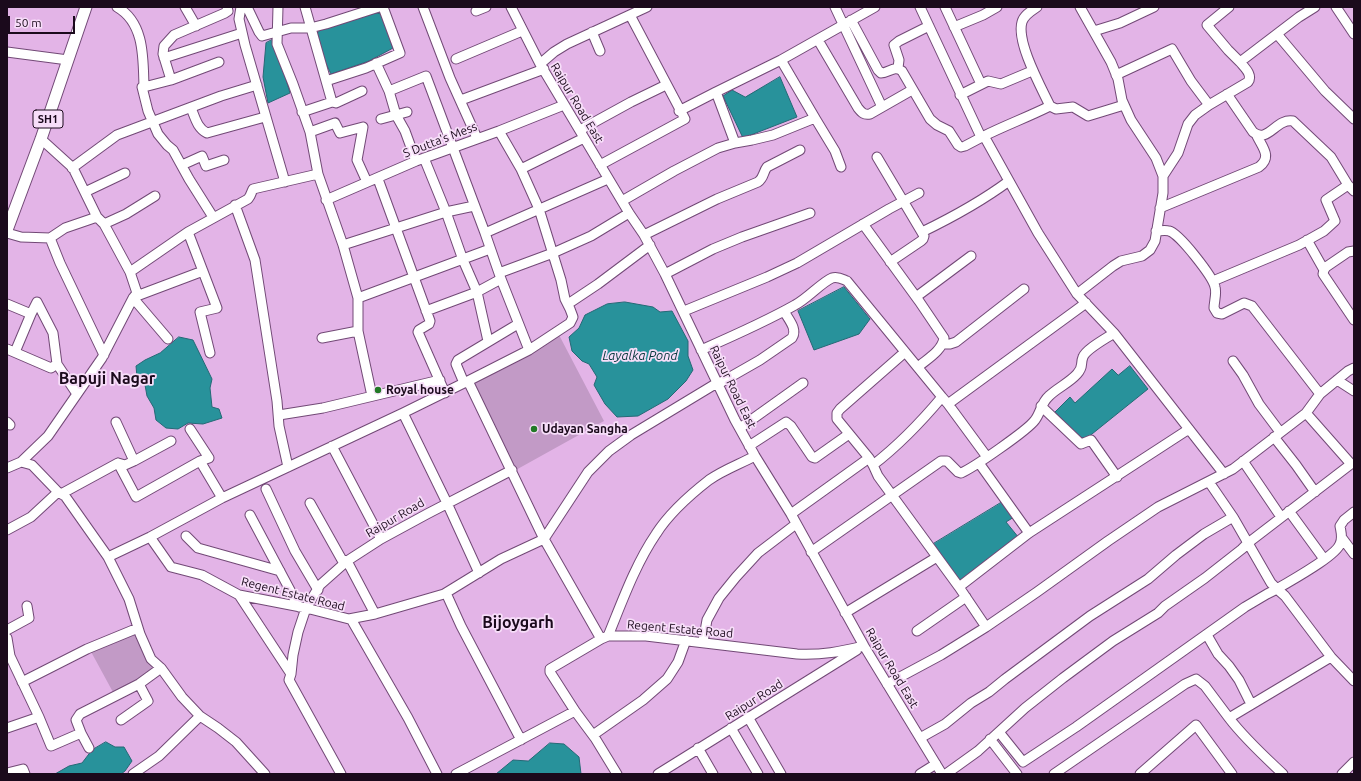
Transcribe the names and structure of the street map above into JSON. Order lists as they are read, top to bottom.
{
  "streets": {
    "main road": ["SH1"],
    "street": [
      "Raipur Road East",
      "S Dutta's Mess",
      "Raipur Road",
      "Regent Estate Road"
    ]
  },
  "crossings": [
    ["Raipur Road East", "S Dutta's Mess"],
    ["Raipur Road East", "Raipur Road"],
    ["Raipur Road East", "Regent Estate Road"],
    ["Raipur Road", "Regent Estate Road"]
  ],
  "districts": ["Bapuji Nagar", "Bijoygarh"],
  "water": ["Layalka Pond"],
  "places": ["Royal house", "Udayan Sangha"],
  "scale_bar": "50 m"
}
